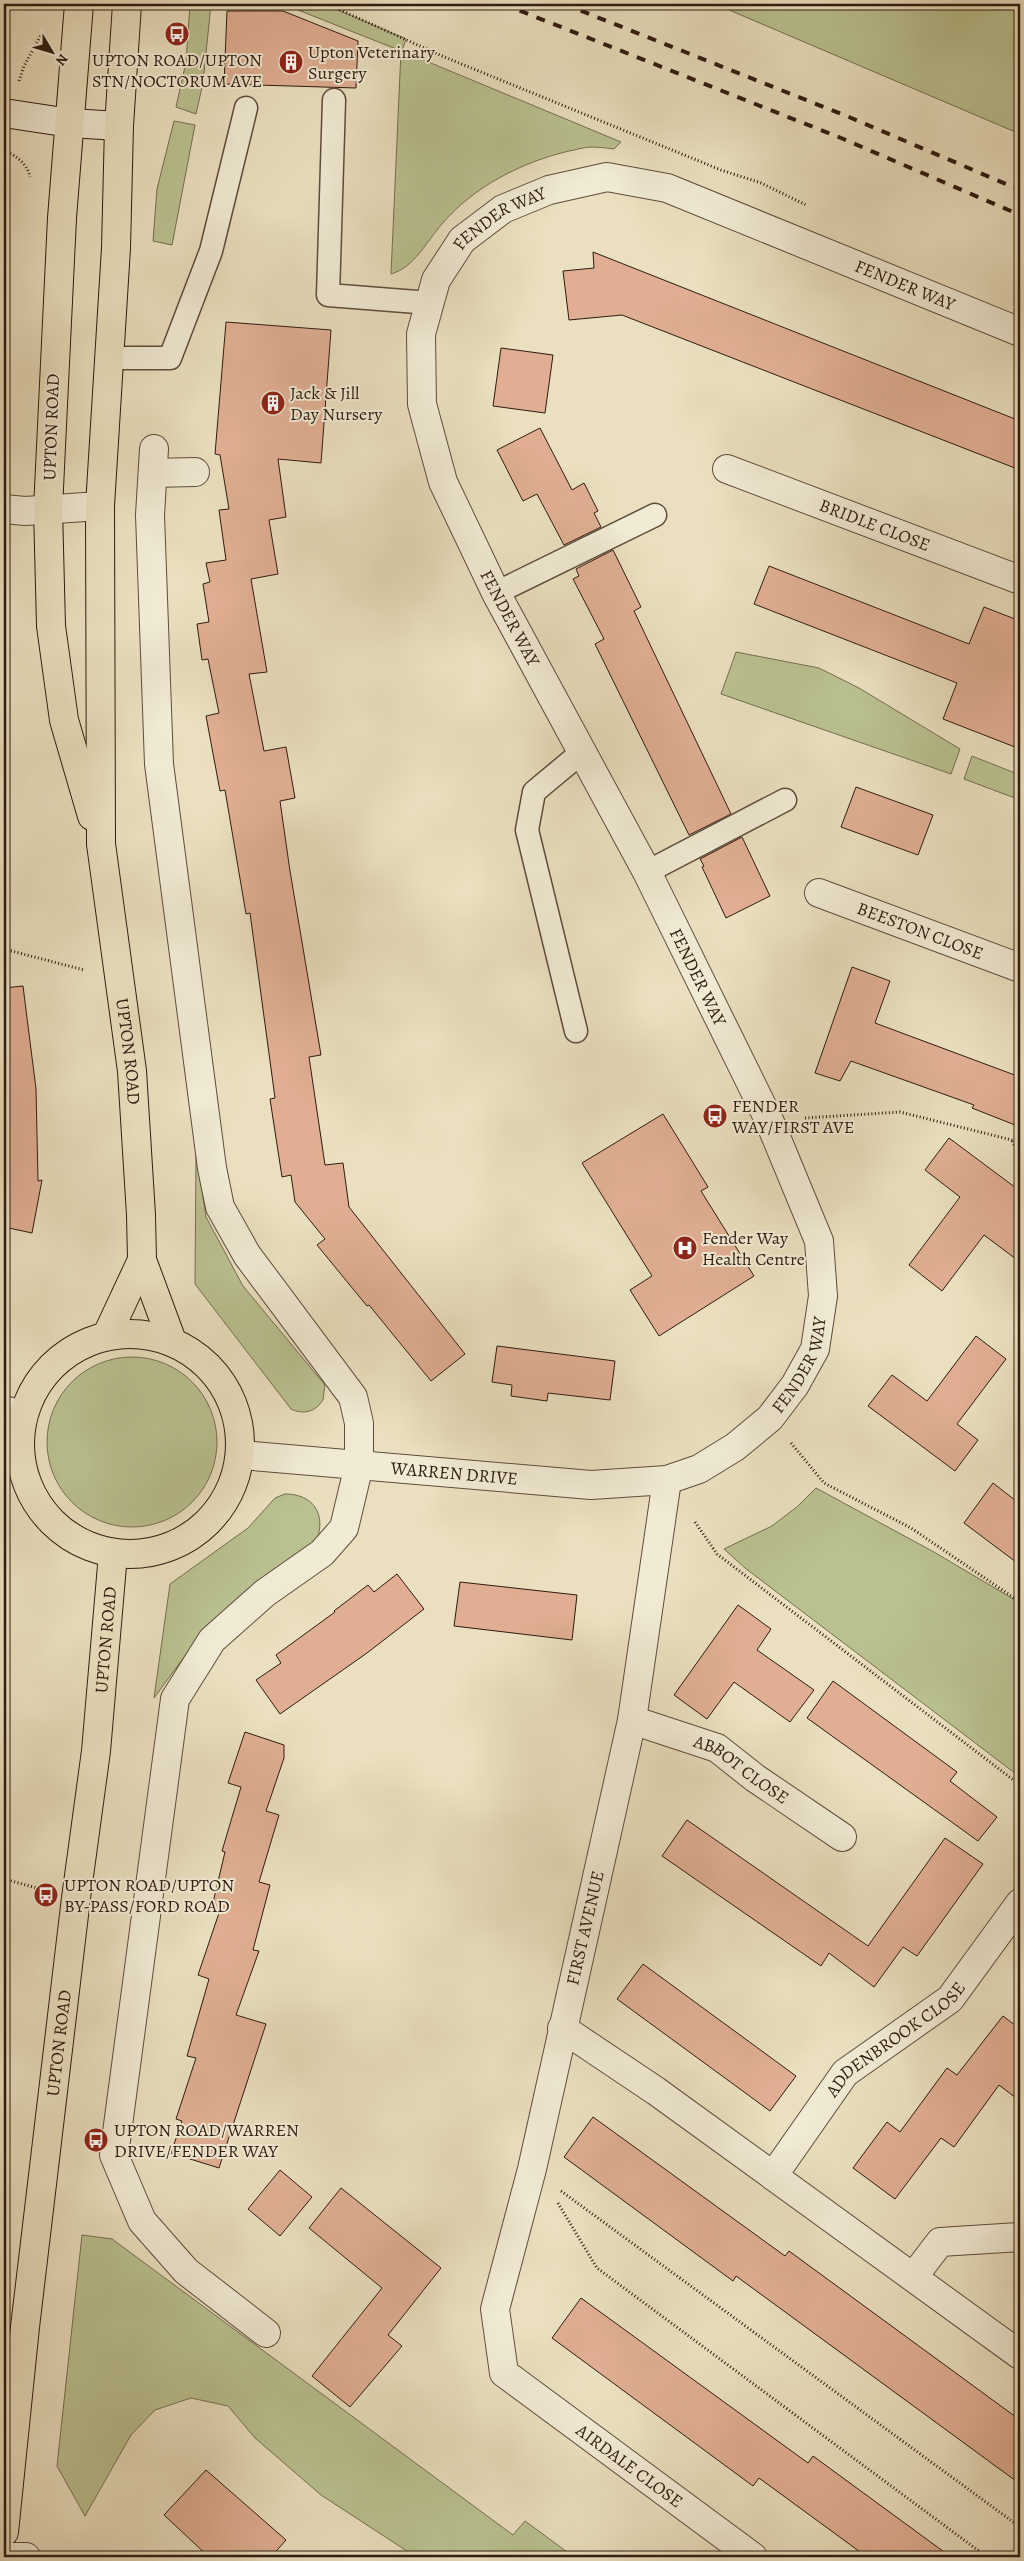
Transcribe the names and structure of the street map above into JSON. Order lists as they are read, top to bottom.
{
  "streets": {
    "main road": ["UPTON ROAD"],
    "street": [
      "FENDER WAY",
      "BRIDLE CLOSE",
      "BEESTON CLOSE",
      "WARREN DRIVE",
      "ABBOT CLOSE",
      "FIRST AVENUE",
      "ADDENBROOK CLOSE",
      "AIRDALE CLOSE"
    ]
  },
  "crossings": [
    ["FENDER WAY", "WARREN DRIVE"],
    ["FENDER WAY", "FIRST AVENUE"],
    ["WARREN DRIVE", "FIRST AVENUE"],
    ["ABBOT CLOSE", "FIRST AVENUE"],
    ["FIRST AVENUE", "AIRDALE CLOSE"]
  ],
  "places": {
    "bus stop": [
      "UPTON ROAD/UPTON STN/NOCTORUM AVE",
      "FENDER WAY/FIRST AVE",
      "UPTON ROAD/UPTON BY-PASS/FORD ROAD",
      "UPTON ROAD/WARREN DRIVE/FENDER WAY"
    ],
    "building": ["Upton Veterinary Surgery", "Jack & Jill Day Nursery"],
    "hospital": ["Fender Way Health Centre"]
  },
  "north": "bottom right"
}
